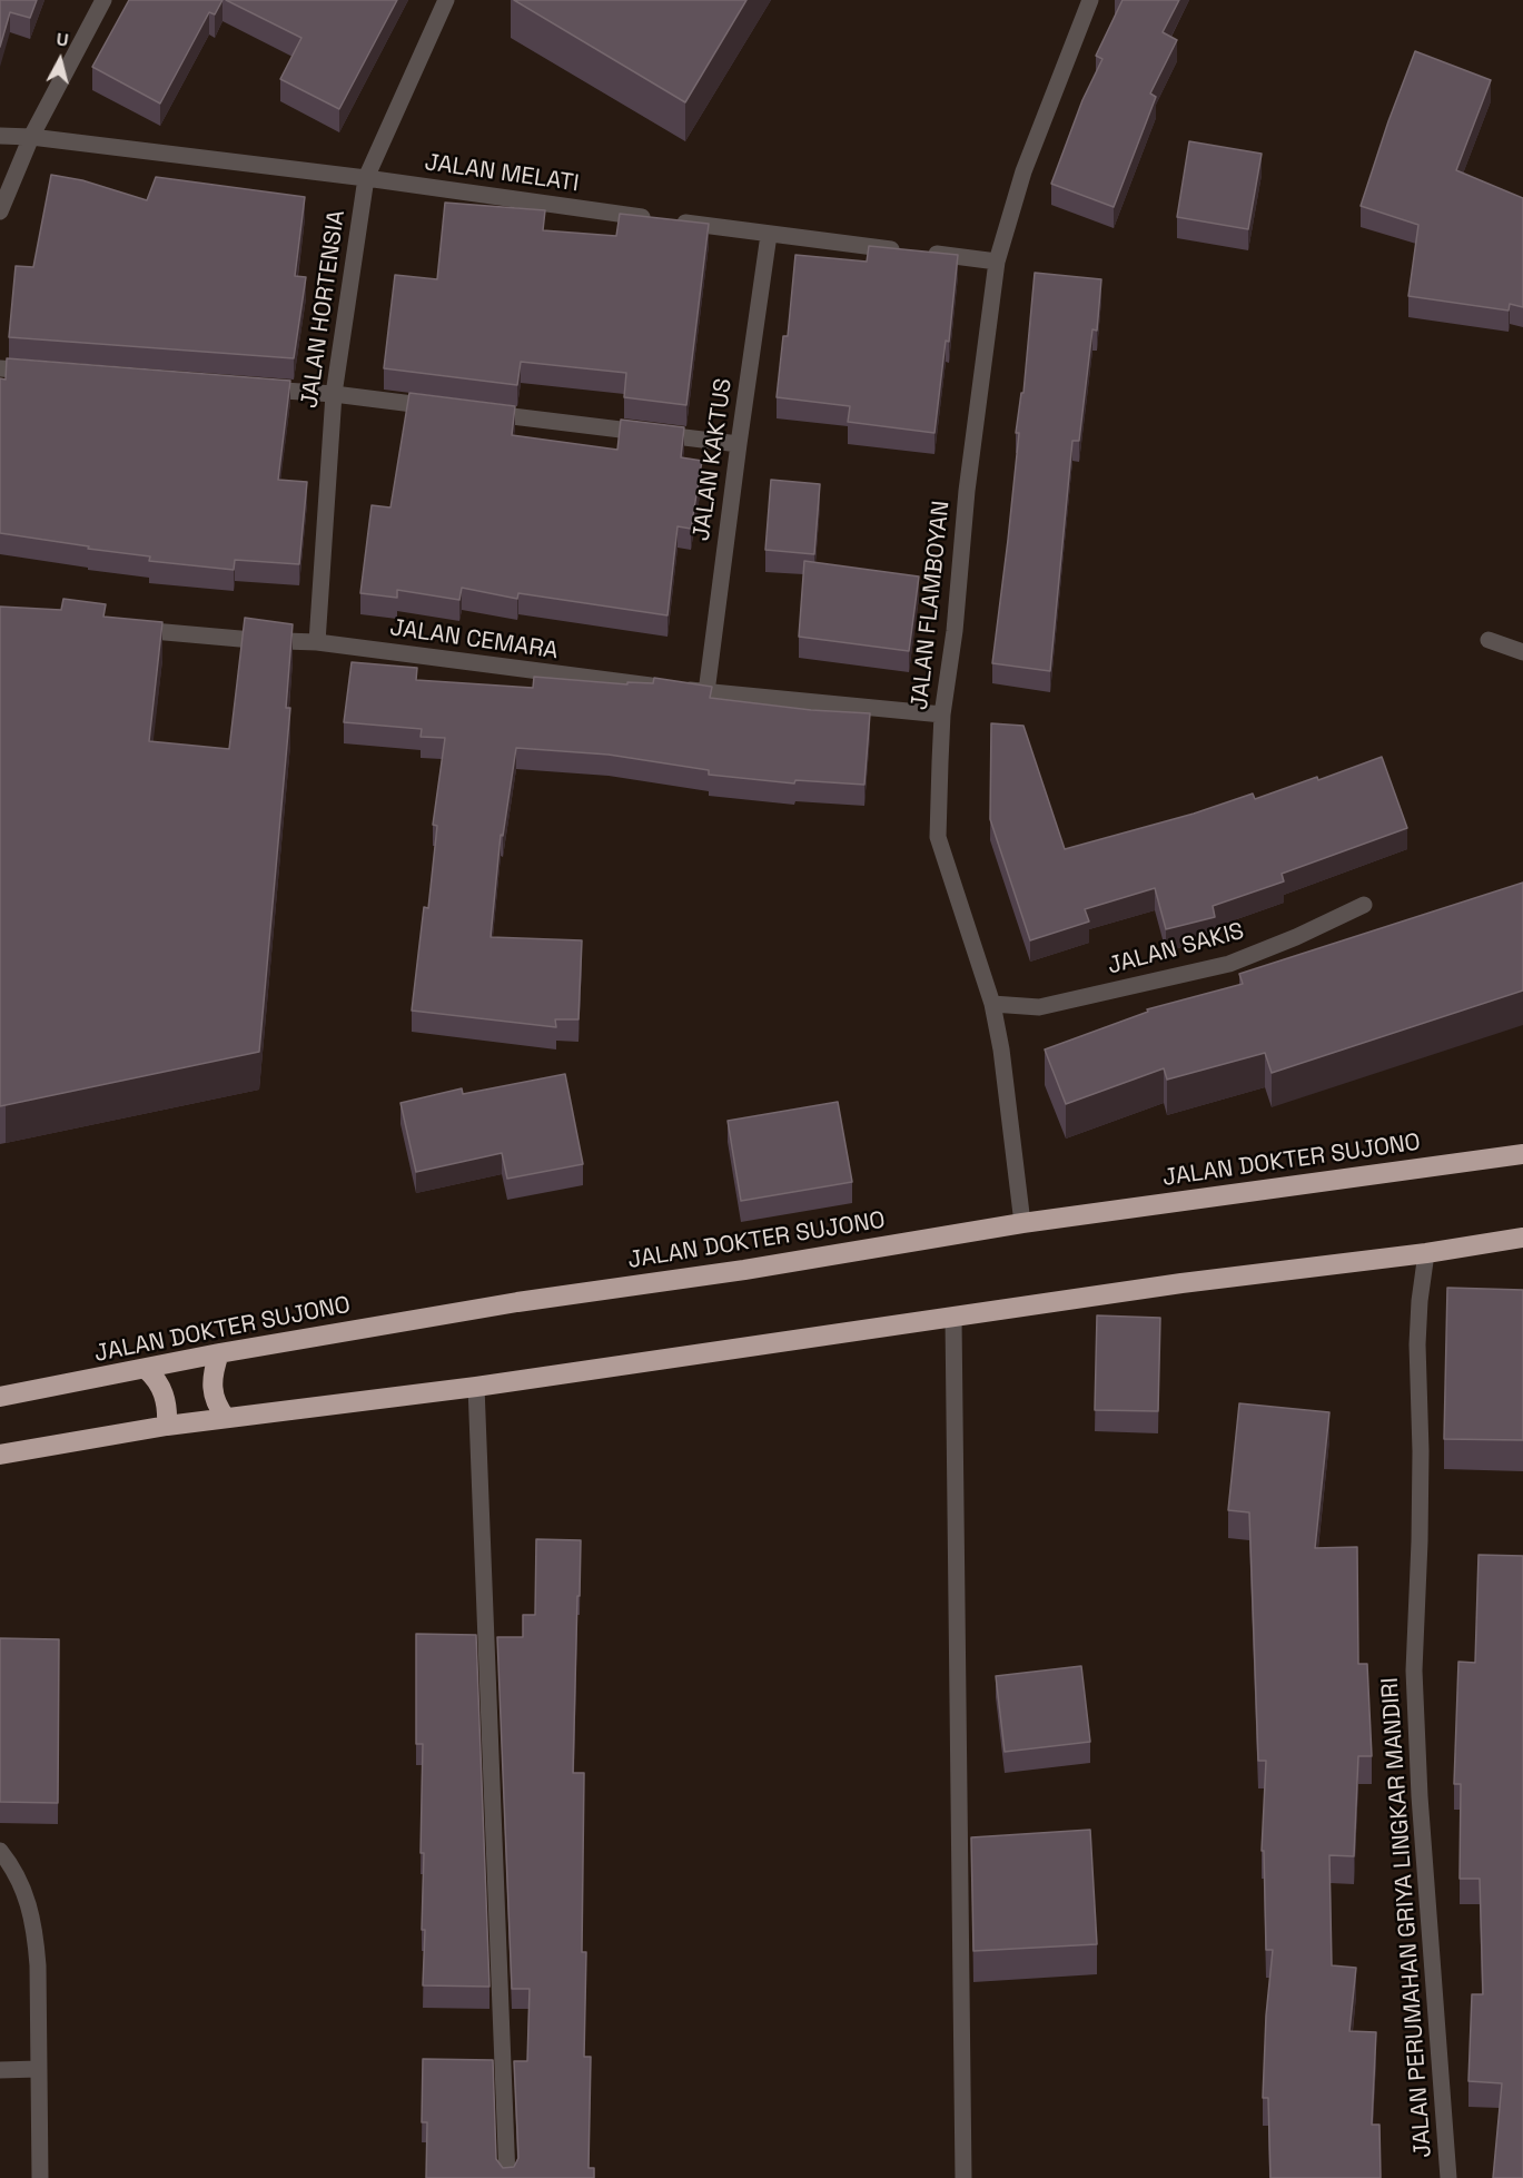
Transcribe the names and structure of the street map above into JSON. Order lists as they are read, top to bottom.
{
  "streets": {
    "highway": ["JALAN DOKTER SUJONO"],
    "street": [
      "JALAN MELATI",
      "JALAN HORTENSIA",
      "JALAN KAKTUS",
      "JALAN FLAMBOYAN",
      "JALAN CEMARA",
      "JALAN SAKIS",
      "JALAN PERUMAHAN GRIYA LINGKAR MANDIRI"
    ]
  },
  "crossings": [
    ["JALAN MELATI", "JALAN HORTENSIA"],
    ["JALAN MELATI", "JALAN KAKTUS"],
    ["JALAN MELATI", "JALAN FLAMBOYAN"],
    ["JALAN HORTENSIA", "JALAN CEMARA"],
    ["JALAN KAKTUS", "JALAN CEMARA"],
    ["JALAN FLAMBOYAN", "JALAN CEMARA"],
    ["JALAN FLAMBOYAN", "JALAN SAKIS"],
    ["JALAN FLAMBOYAN", "JALAN DOKTER SUJONO"]
  ],
  "north": "top"
}
